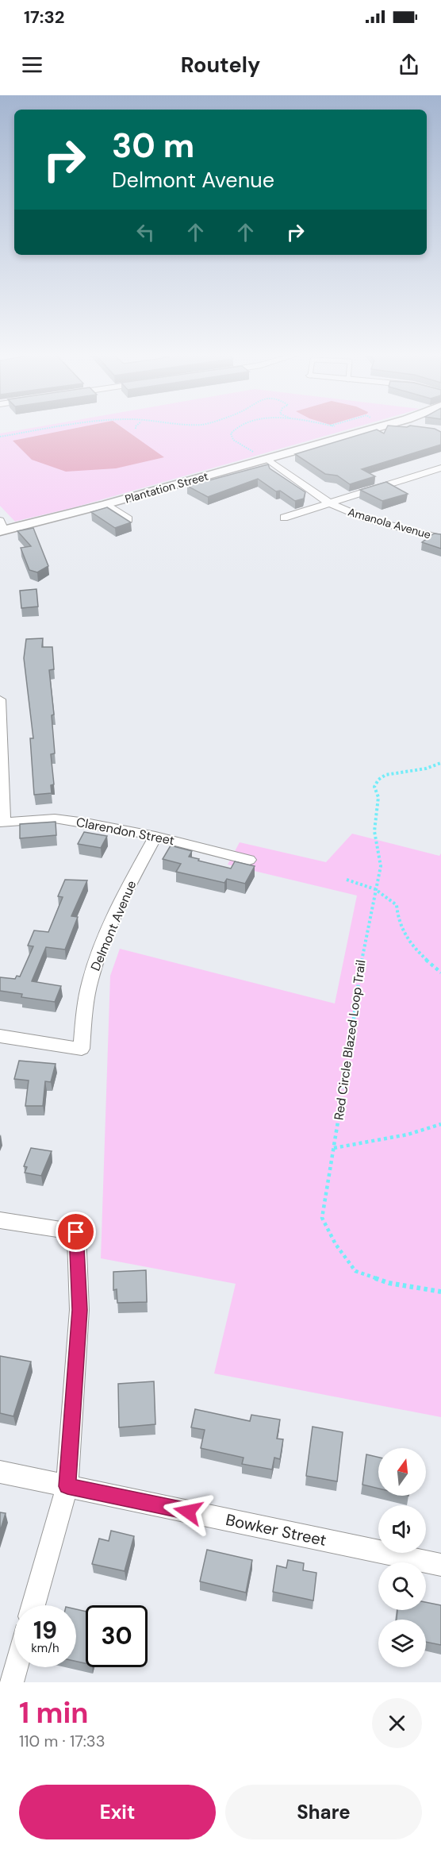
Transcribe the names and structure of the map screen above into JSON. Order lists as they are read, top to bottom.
{
  "streets": {
    "street": [
      "Plantation Street",
      "Amanola Avenue",
      "Clarendon Street",
      "Delmont Avenue",
      "Bowker Street"
    ],
    "path": ["Red Circle Blazed Loop Trail"]
  },
  "crossings": [
    ["Plantation Street", "Amanola Avenue"],
    ["Clarendon Street", "Delmont Avenue"]
  ],
  "north": "top",
  "page": {
    "status": "17:32",
    "header": "Routely",
    "turn": ["30 m", "Delmont Avenue"],
    "speed": "19 km/h",
    "limit": "30",
    "heading": ["1 min", "110 m · 17:33"],
    "buttons": ["Exit", "Share"]
  }
}
